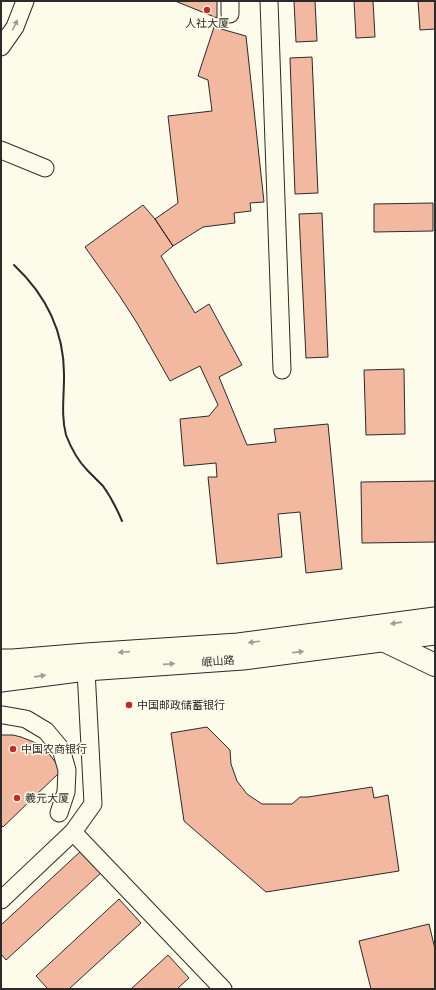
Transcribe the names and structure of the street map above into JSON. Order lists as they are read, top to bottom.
{
  "streets": {
    "main road": ["岷山路"]
  },
  "places": [
    "人社大厦",
    "中国邮政储蓄银行",
    "中国农商银行",
    "羲元大厦"
  ]
}
